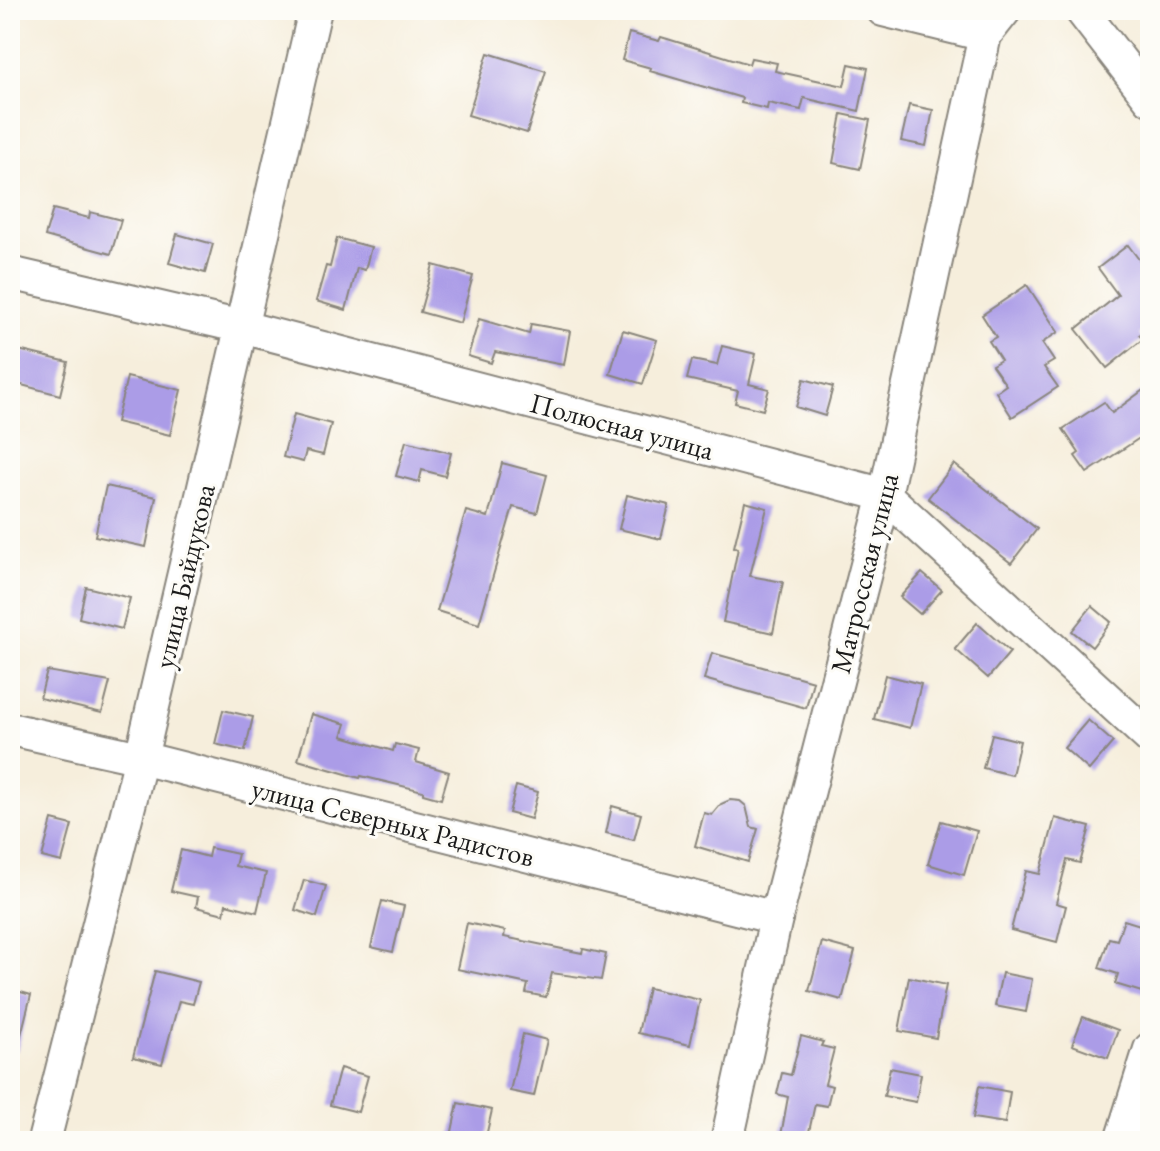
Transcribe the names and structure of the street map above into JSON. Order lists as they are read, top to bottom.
{
  "streets": {
    "street": [
      "Полюсная улица",
      "Матросская улица",
      "улица Байдукова",
      "улица Северных Радистов"
    ]
  },
  "crossings": [
    ["Полюсная улица", "Матросская улица"],
    ["Полюсная улица", "улица Байдукова"],
    ["Матросская улица", "улица Северных Радистов"],
    ["улица Байдукова", "улица Северных Радистов"]
  ]
}
